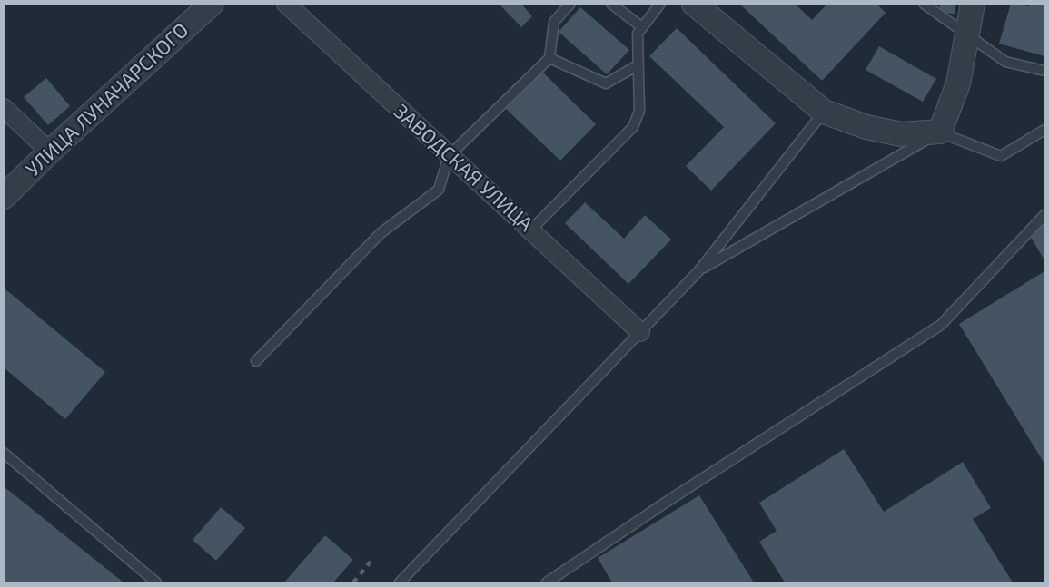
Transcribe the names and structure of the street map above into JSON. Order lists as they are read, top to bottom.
{
  "streets": {
    "street": ["УЛИЦА ЛУНАЧАРСКОГО", "ЗАВОДСКАЯ УЛИЦА"]
  }
}
